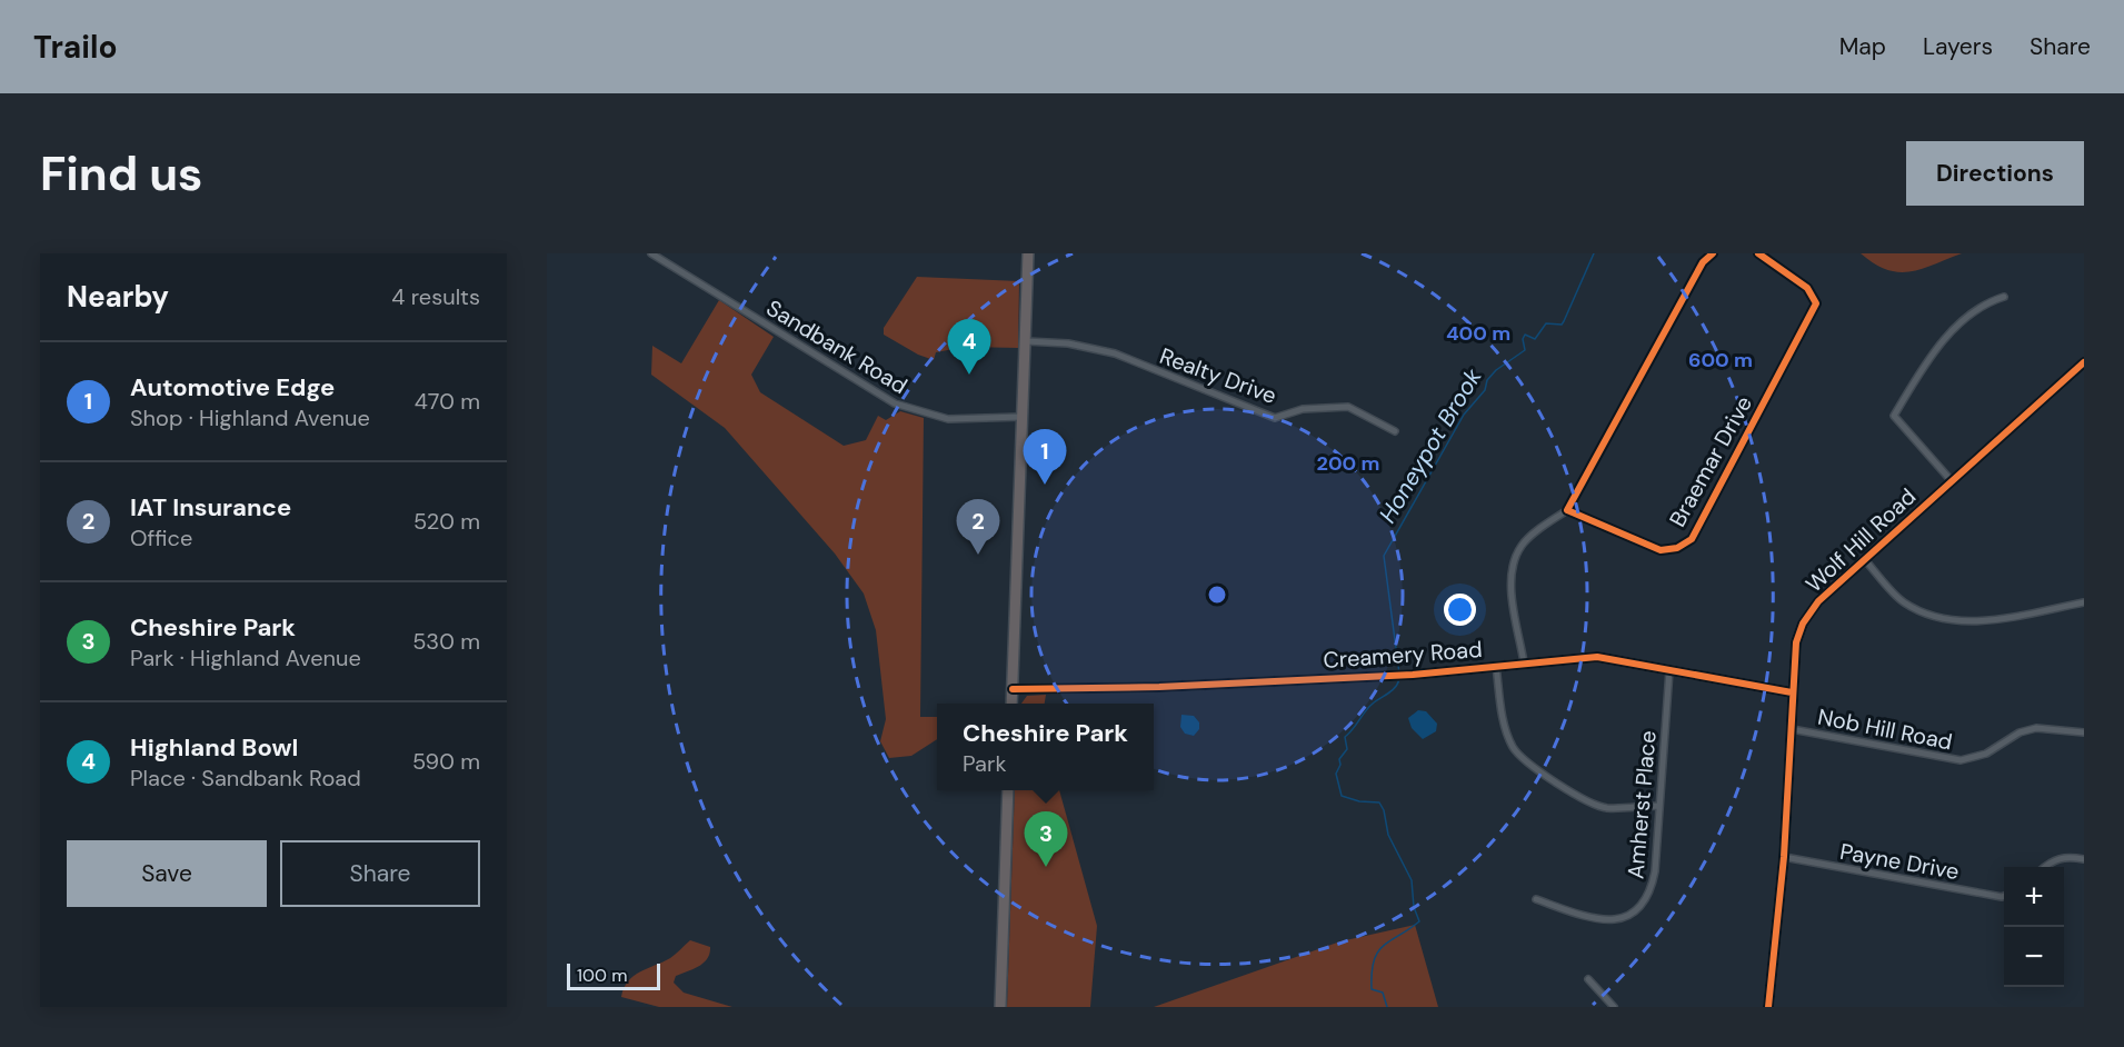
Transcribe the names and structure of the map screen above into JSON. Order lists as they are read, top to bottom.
{
  "streets": {
    "street": [
      "Sandbank Road",
      "Realty Drive",
      "Braemar Drive",
      "Wolf Hill Road",
      "Creamery Road",
      "Nob Hill Road",
      "Amherst Place",
      "Payne Drive"
    ]
  },
  "crossings": [
    ["Wolf Hill Road", "Creamery Road"],
    ["Wolf Hill Road", "Nob Hill Road"],
    ["Wolf Hill Road", "Payne Drive"],
    ["Creamery Road", "Amherst Place"]
  ],
  "water": ["Honeypot Brook"],
  "scale_bar": "100 m",
  "page": {
    "header": "Trailo",
    "nav": ["Map", "Layers", "Share"],
    "buttons": [
      "Directions",
      ["Save", "Share"]
    ],
    "title": "Find us",
    "heading": ["Nearby", "4 results"],
    "pins": [
      "4",
      "1",
      "2",
      "3"
    ],
    "list": [
      {
        "mark": "1",
        "name": "Automotive Edge",
        "note": "Shop · Highland Avenue",
        "value": "470 m"
      },
      {
        "mark": "2",
        "name": "IAT Insurance",
        "note": "Office",
        "value": "520 m"
      },
      {
        "mark": "3",
        "name": "Cheshire Park",
        "note": "Park · Highland Avenue",
        "value": "530 m"
      },
      {
        "mark": "4",
        "name": "Highland Bowl",
        "note": "Place · Sandbank Road",
        "value": "590 m"
      }
    ],
    "popup": ["Cheshire Park", "Park"],
    "map_buttons": ["+", "−"],
    "scale": "100 m"
  },
  "rings": ["400 m", "600 m", "200 m"]
}
